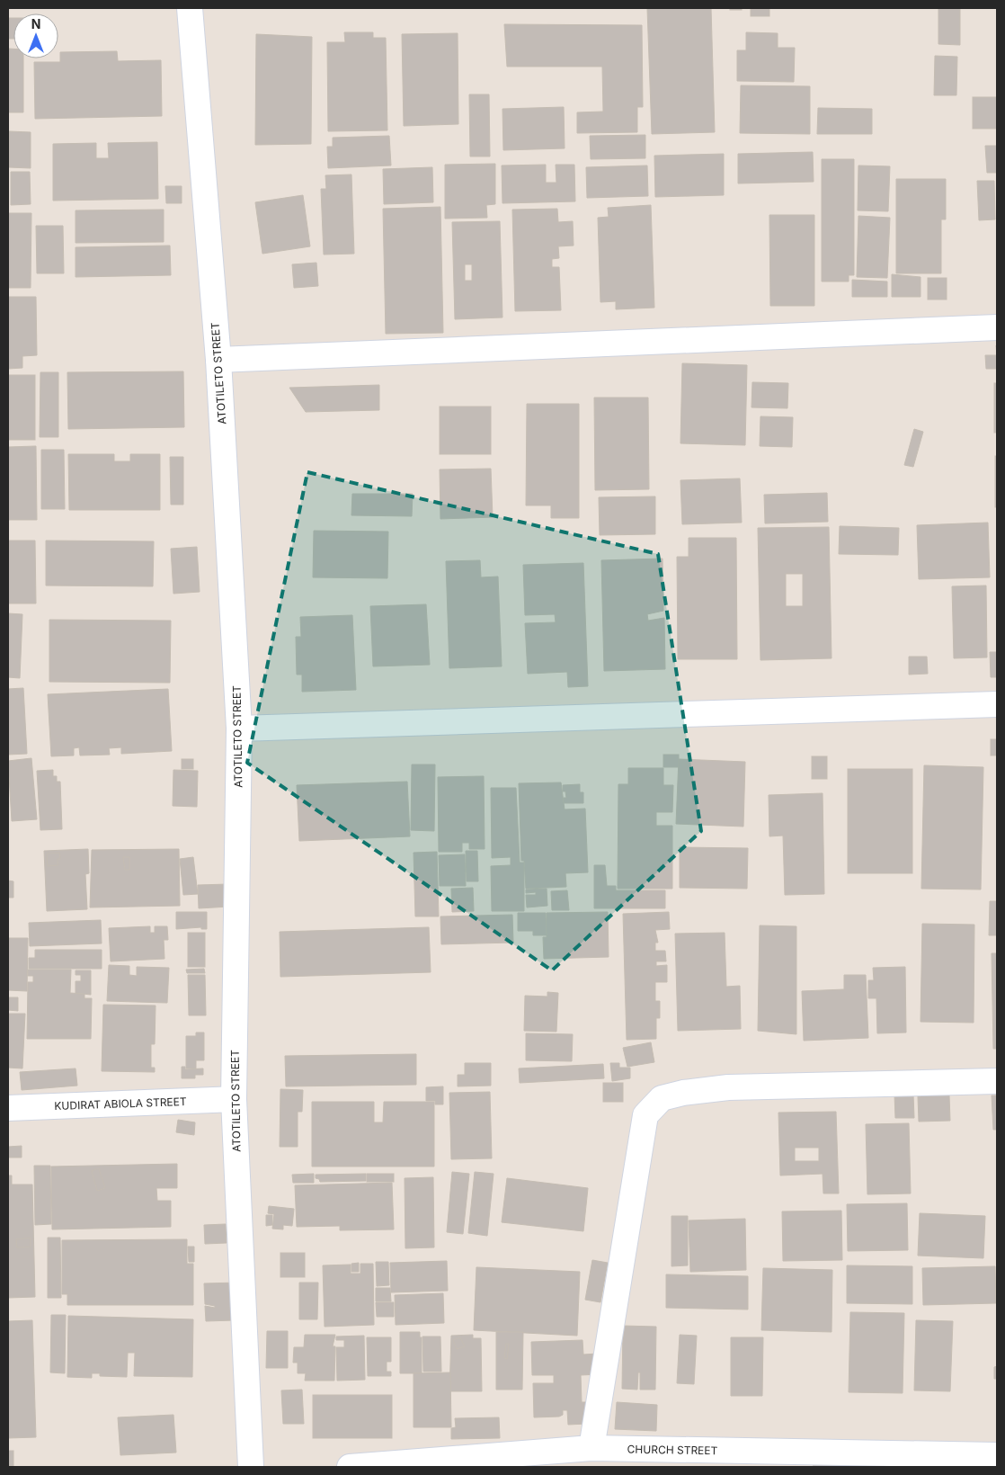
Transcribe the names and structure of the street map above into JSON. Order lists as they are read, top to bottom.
{
  "streets": {
    "street": ["ATOTILETO STREET", "KUDIRAT ABIOLA STREET", "CHURCH STREET"]
  },
  "crossings": [
    ["ATOTILETO STREET", "KUDIRAT ABIOLA STREET"]
  ],
  "north": "top"
}
